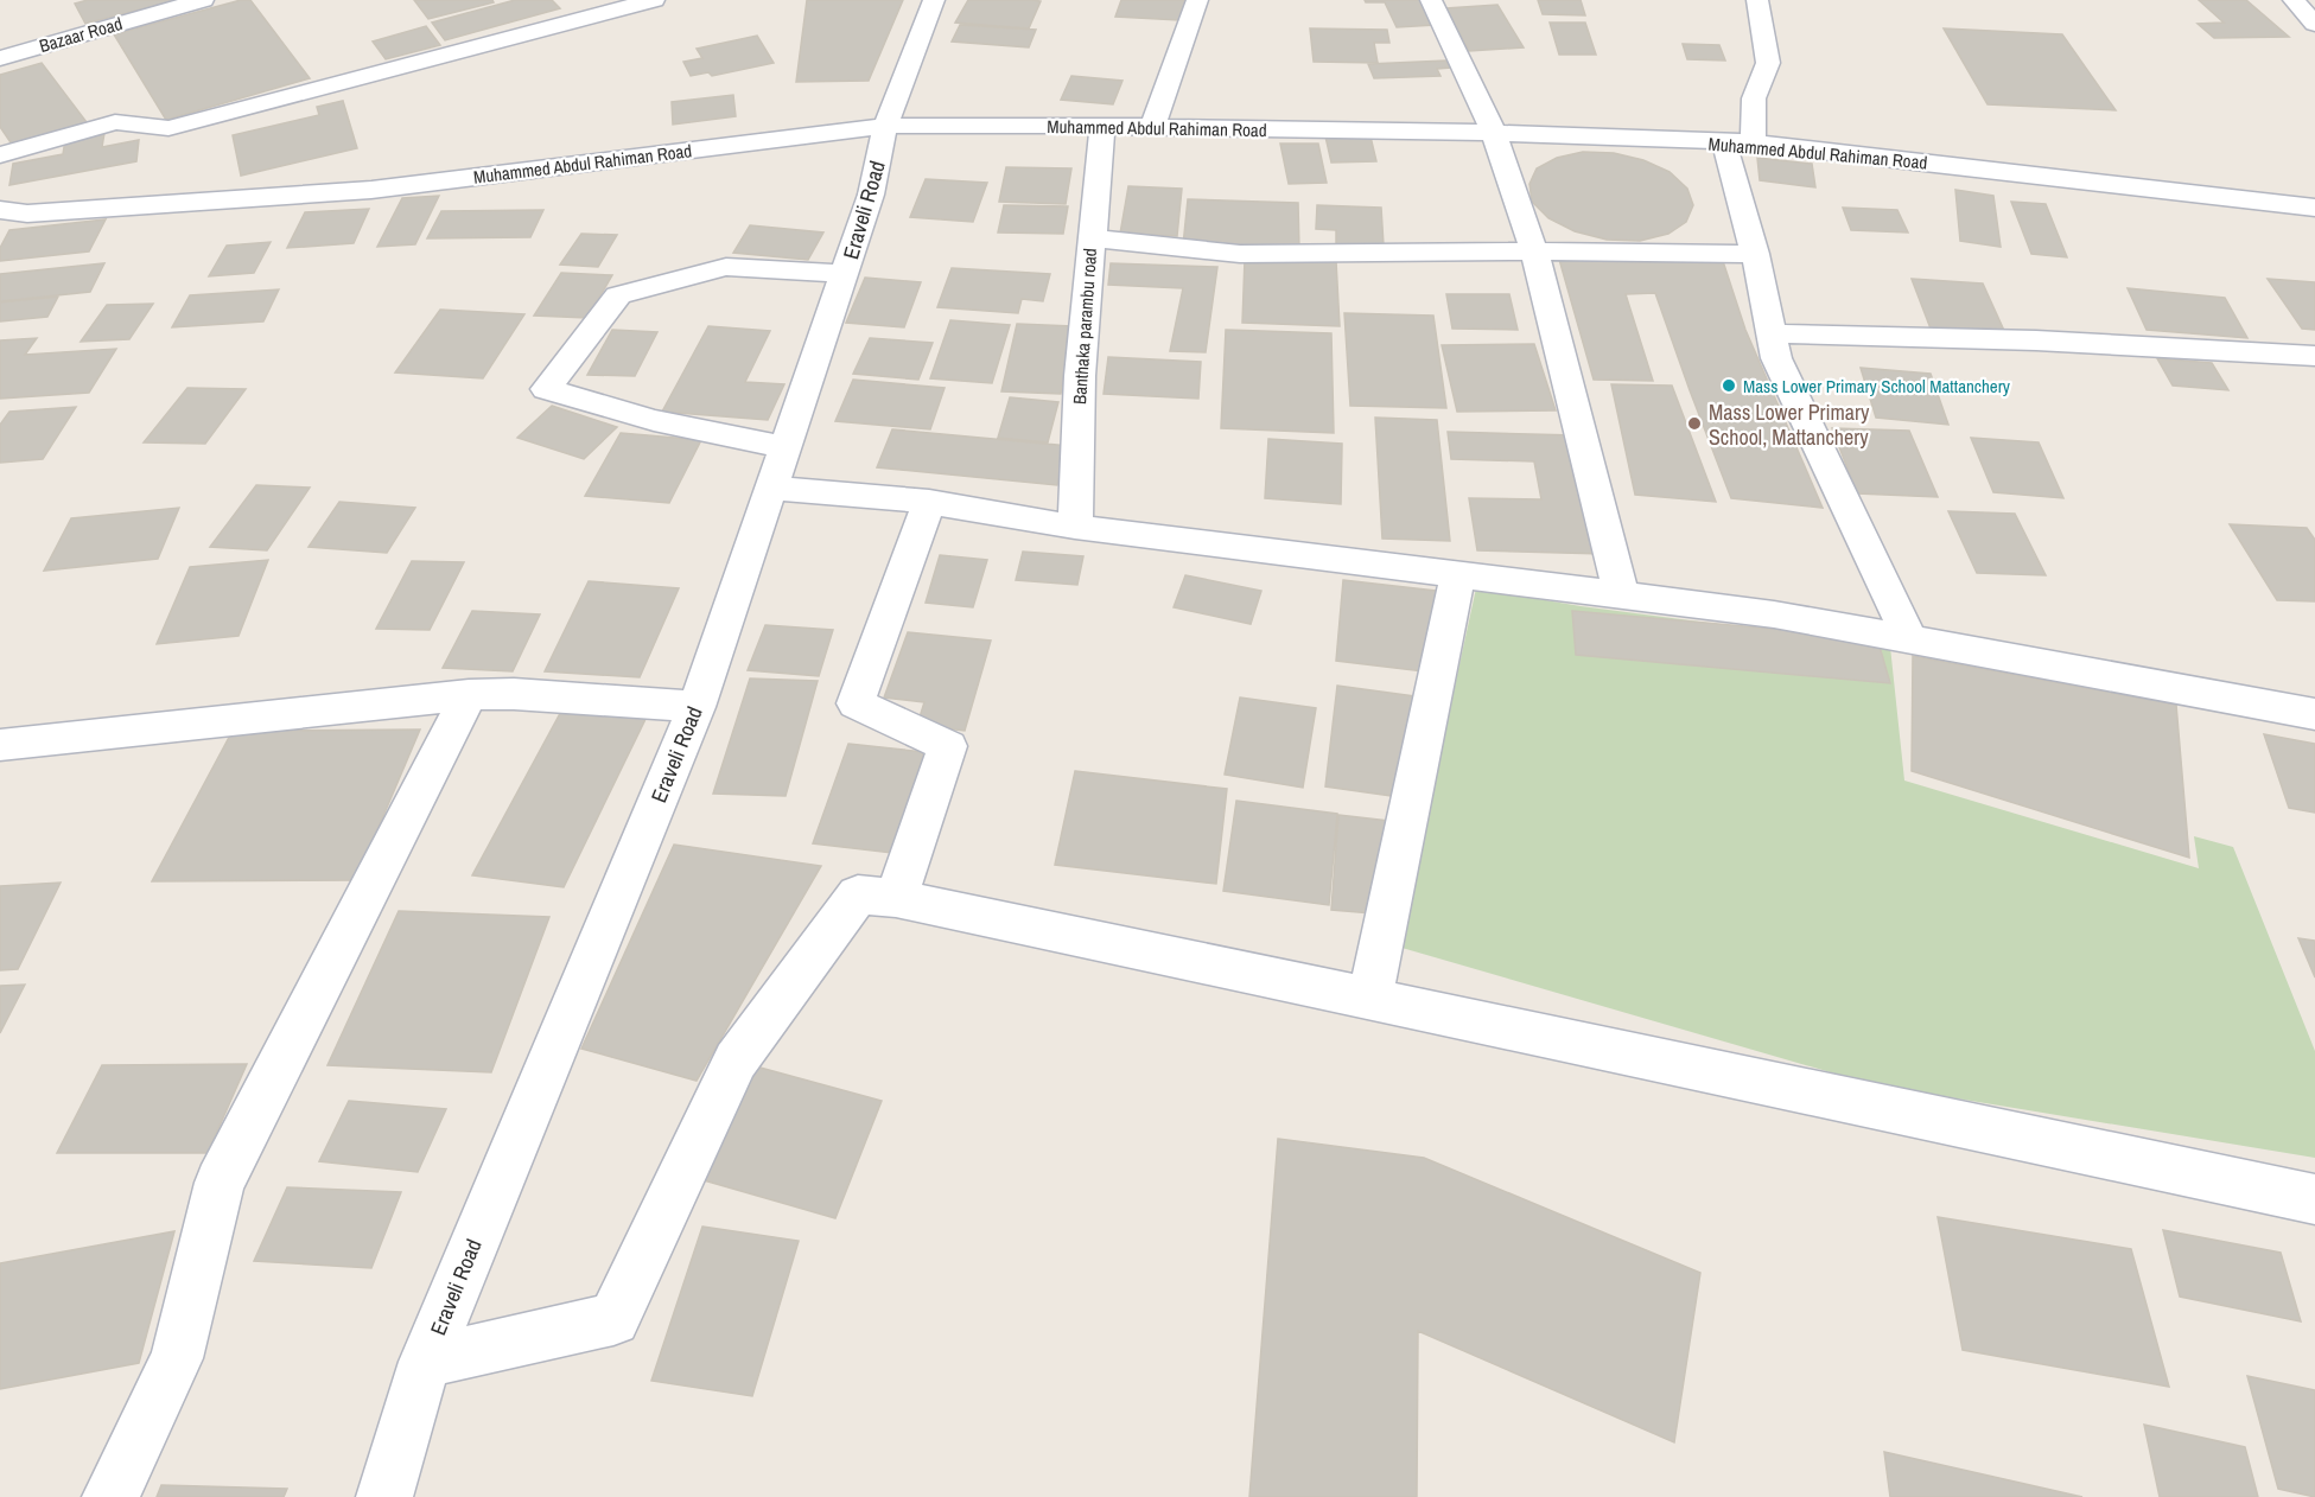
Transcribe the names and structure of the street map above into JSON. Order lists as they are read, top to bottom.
{
  "streets": {
    "street": [
      "Bazaar Road",
      "Muhammed Abdul Rahiman Road",
      "Eraveli Road",
      "Banthaka parambu road"
    ]
  },
  "crossings": [
    ["Muhammed Abdul Rahiman Road", "Eraveli Road"],
    ["Muhammed Abdul Rahiman Road", "Banthaka parambu road"]
  ],
  "places": ["Mass Lower Primary School Mattanchery", "Mass Lower Primary School, Mattanchery"]
}
